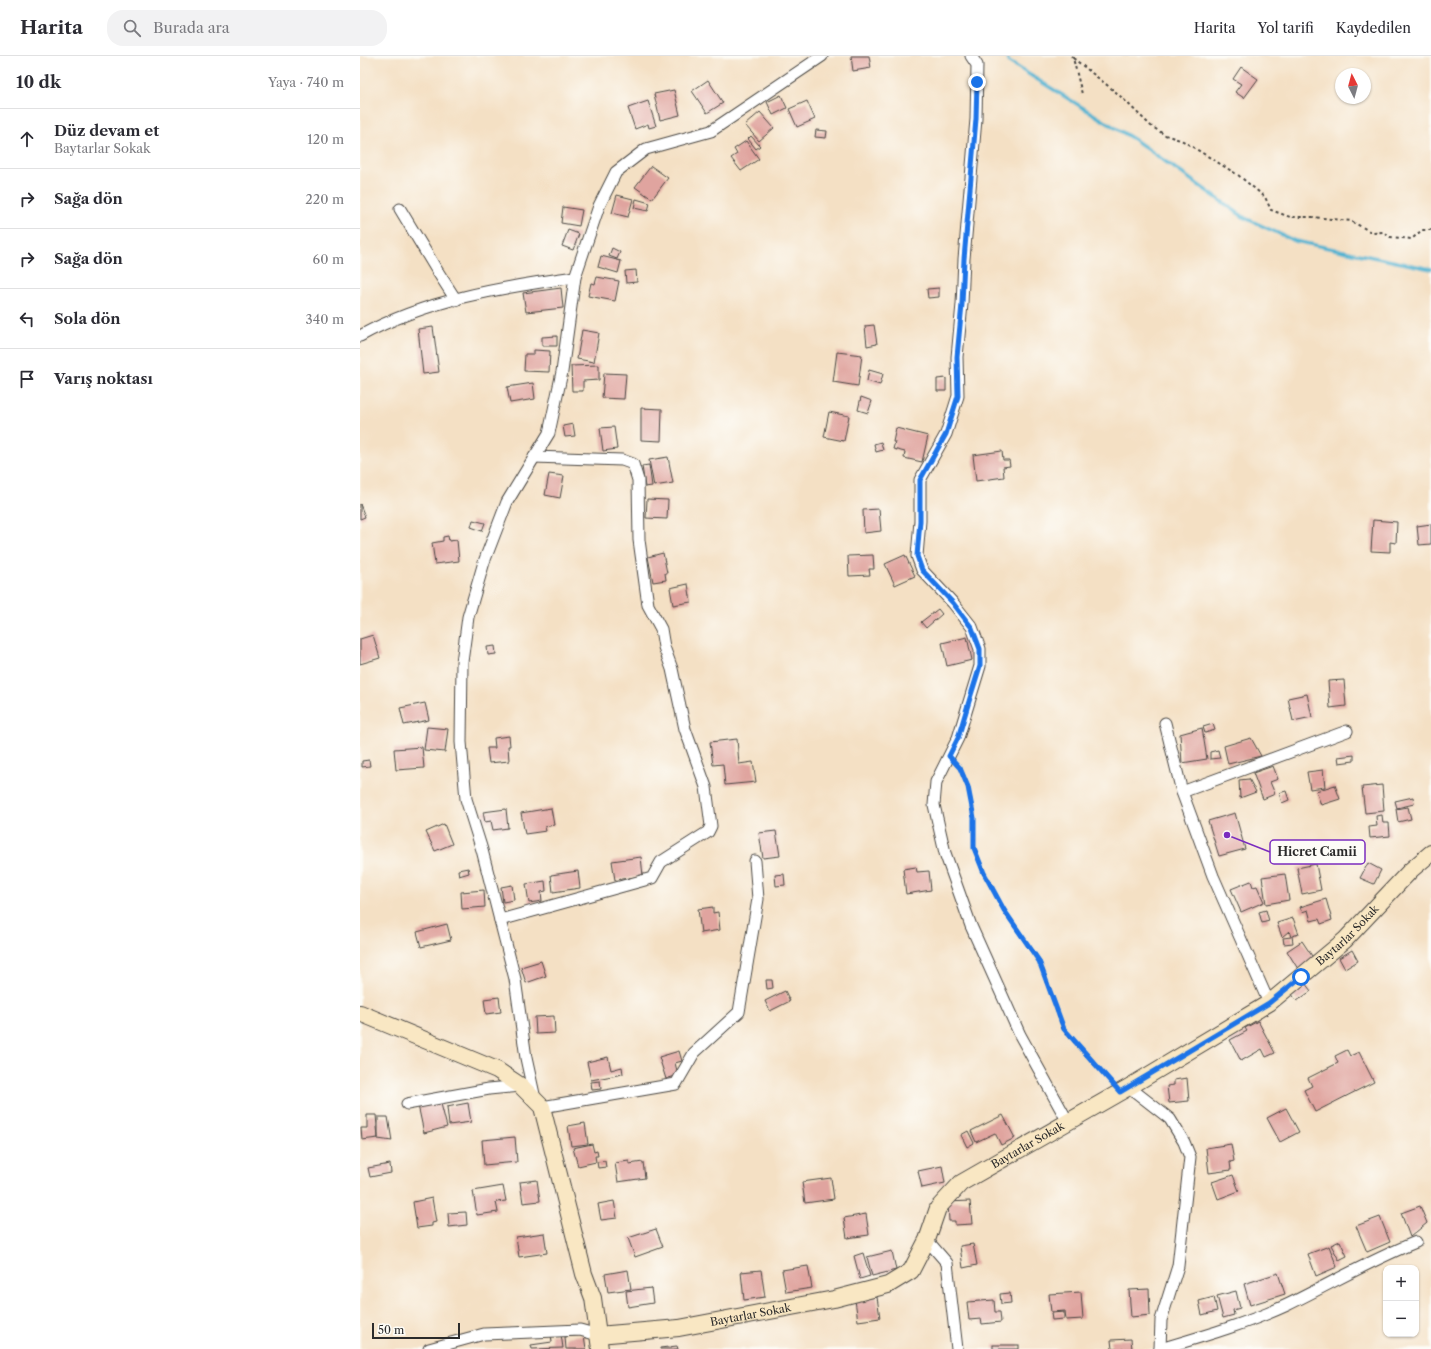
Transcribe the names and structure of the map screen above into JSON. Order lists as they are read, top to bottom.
{
  "streets": {
    "street": ["Baytarlar Sokak"]
  },
  "places": ["Hicret Camii"],
  "scale_bar": "50 m",
  "north": "top",
  "page": {
    "header": "Harita",
    "search": "Burada ara",
    "nav": ["Harita", "Yol tarifi", "Kaydedilen"],
    "heading": ["10 dk", "Yaya · 740 m"],
    "list": [
      ["Düz devam et", "Baytarlar Sokak", "120 m"],
      ["Sağa dön", "220 m"],
      ["Sağa dön", "60 m"],
      ["Sola dön", "340 m"],
      "Varış noktası"
    ],
    "map_buttons": ["+", "−"],
    "scale": "50 m"
  }
}
